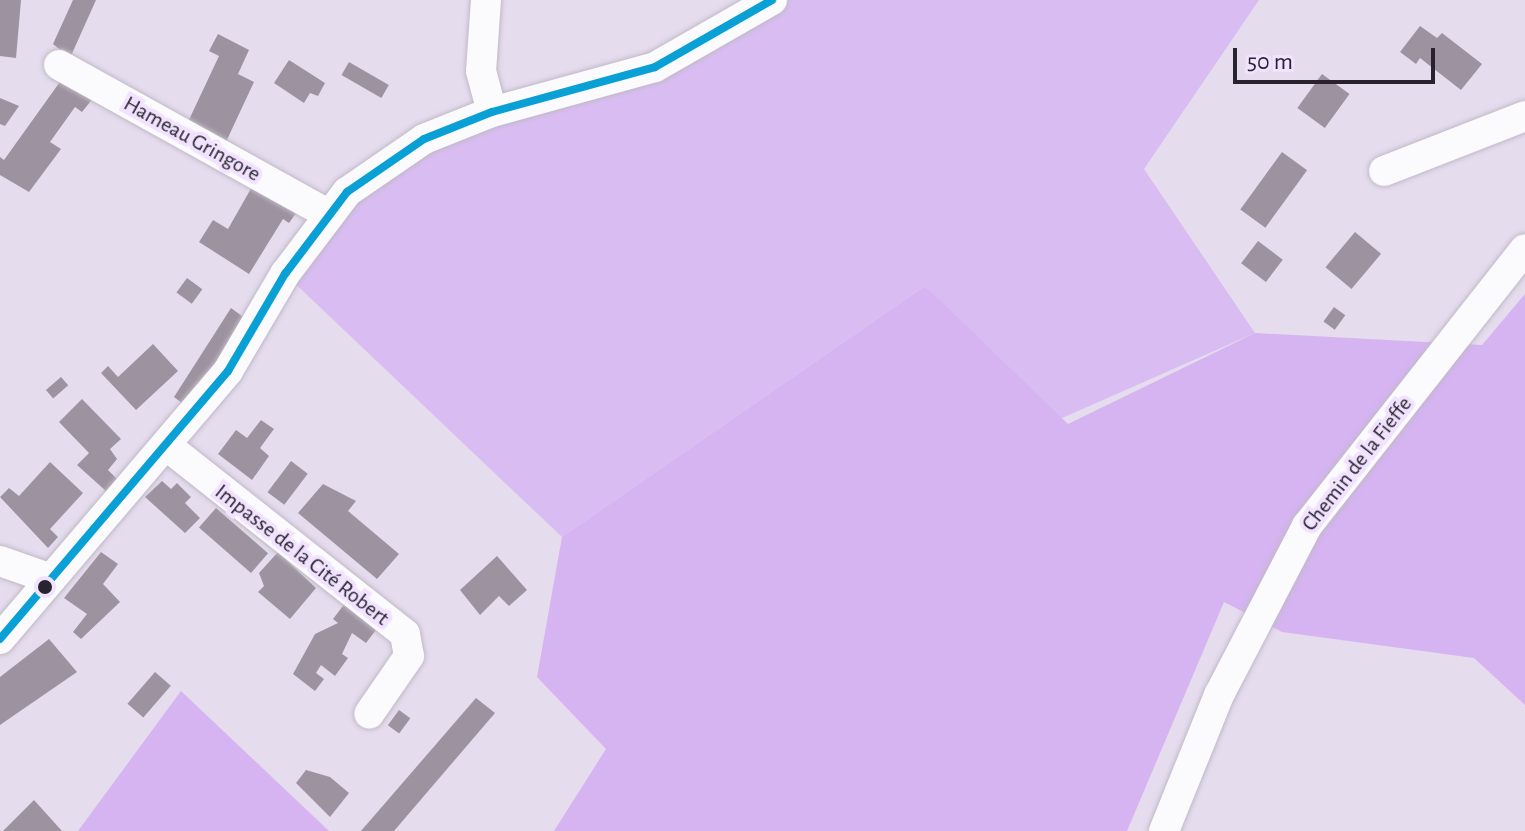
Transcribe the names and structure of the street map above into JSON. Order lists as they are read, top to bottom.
{
  "streets": {
    "street": ["Hameau Gringore", "Chemin de la Fieffe", "Impasse de la Cité Robert"]
  },
  "scale_bar": "50 m"
}
